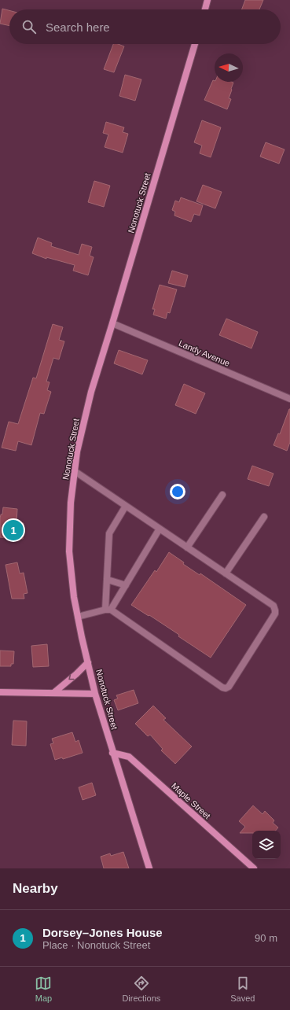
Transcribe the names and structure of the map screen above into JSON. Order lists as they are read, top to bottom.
{
  "streets": {
    "main road": ["Nonotuck Street", "Maple Street"],
    "street": ["Landy Avenue"]
  },
  "crossings": [
    ["Nonotuck Street", "Landy Avenue"],
    ["Nonotuck Street", "Maple Street"]
  ],
  "north": "left",
  "page": {
    "search": "Search here",
    "pins": "1",
    "heading": "Nearby",
    "list": [
      {
        "mark": "1",
        "name": "Dorsey–Jones House",
        "note": "Place · Nonotuck Street",
        "value": "90 m"
      }
    ],
    "nav": ["Map", "Directions", "Saved"]
  }
}
